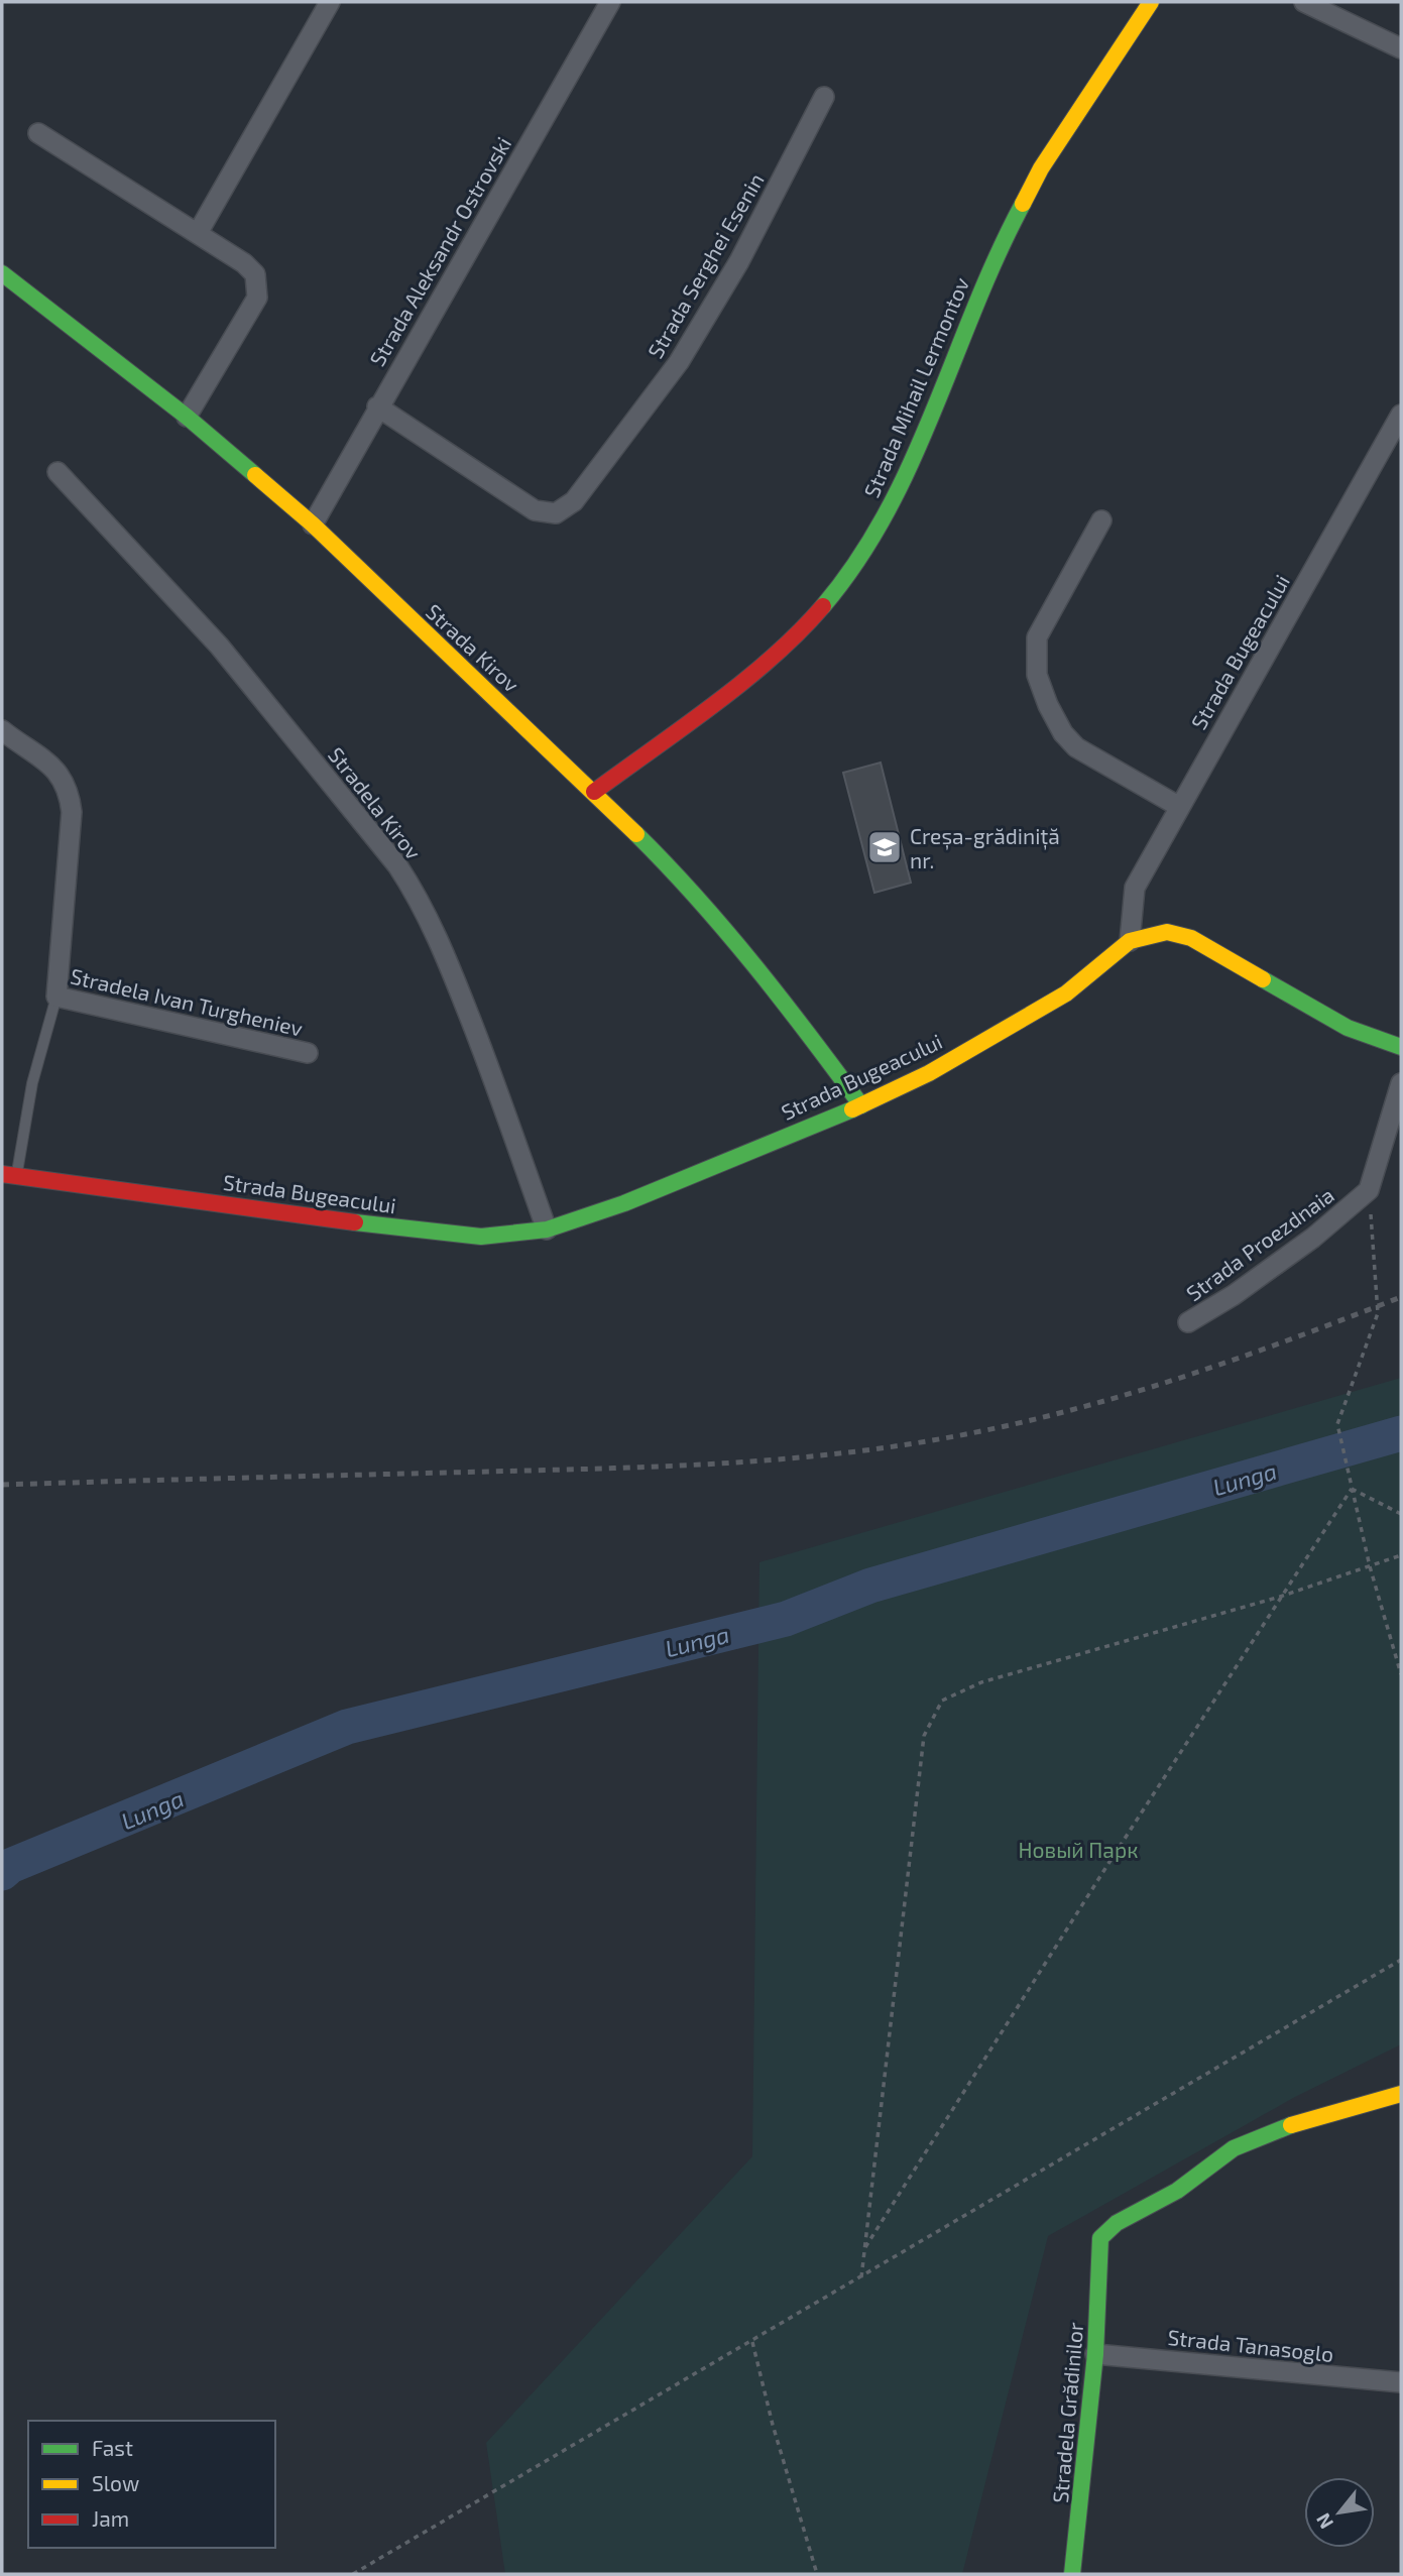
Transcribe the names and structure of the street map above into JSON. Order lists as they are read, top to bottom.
{
  "streets": {
    "street": [
      "Strada Aleksandr Ostrovski",
      "Strada Serghei Esenin",
      "Strada Mihail Lermontov",
      "Strada Kirov",
      "Strada Bugeacului",
      "Stradela Kirov",
      "Stradela Ivan Turgheniev",
      "Strada Proezdnaia",
      "Strada Tanasoglo",
      "Stradela Grădinilor"
    ]
  },
  "crossings": [
    ["Strada Aleksandr Ostrovski", "Strada Serghei Esenin"],
    ["Strada Aleksandr Ostrovski", "Strada Kirov"],
    ["Strada Mihail Lermontov", "Strada Kirov"],
    ["Strada Kirov", "Strada Bugeacului"],
    ["Strada Bugeacului", "Stradela Kirov"],
    ["Strada Tanasoglo", "Stradela Grădinilor"]
  ],
  "water": ["Lunga"],
  "parks": ["Новый Парк"],
  "places": {
    "school or university": ["Creșa-grădiniță nr."]
  },
  "legend": ["Fast", "Slow", "Jam"],
  "north": "bottom left"
}
